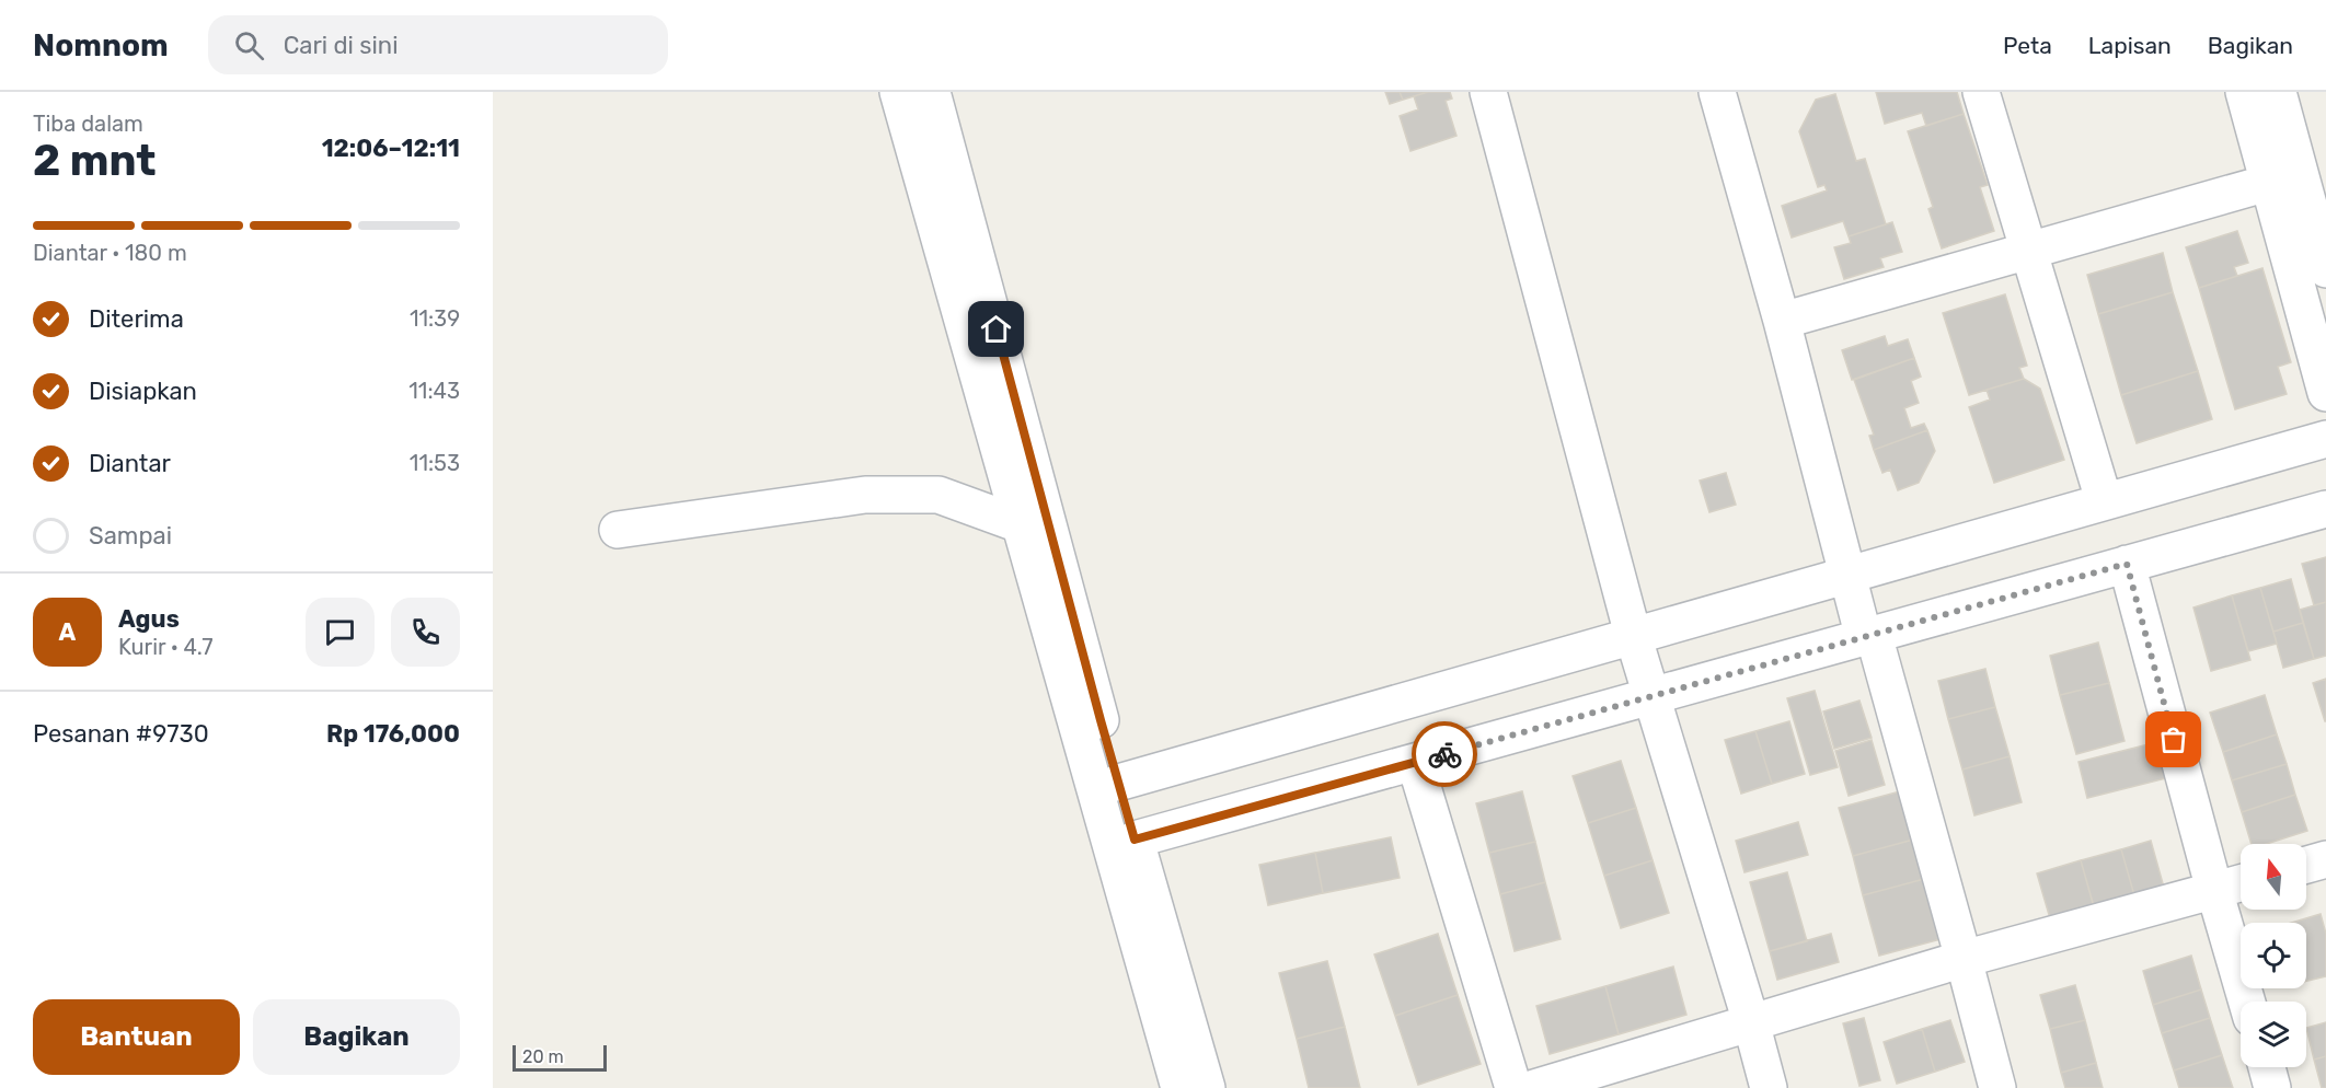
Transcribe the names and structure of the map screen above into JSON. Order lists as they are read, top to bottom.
{
  "scale_bar": "20 m",
  "north": "top",
  "page": {
    "header": "Nomnom",
    "search": "Cari di sini",
    "nav": ["Peta", "Lapisan", "Bagikan"],
    "heading": ["2 mnt", "Tiba dalam", "12:06–12:11"],
    "panel": [
      "Agus",
      "Kurir · 4.7",
      "Pesanan #9730",
      "Rp 176,000"
    ],
    "bar": "Diantar · 180 m",
    "list": [
      ["Diterima", "11:39"],
      ["Disiapkan", "11:43"],
      ["Diantar", "11:53"],
      "Sampai"
    ],
    "round": "A",
    "buttons": ["Bantuan", "Bagikan"],
    "scale": "20 m"
  }
}
